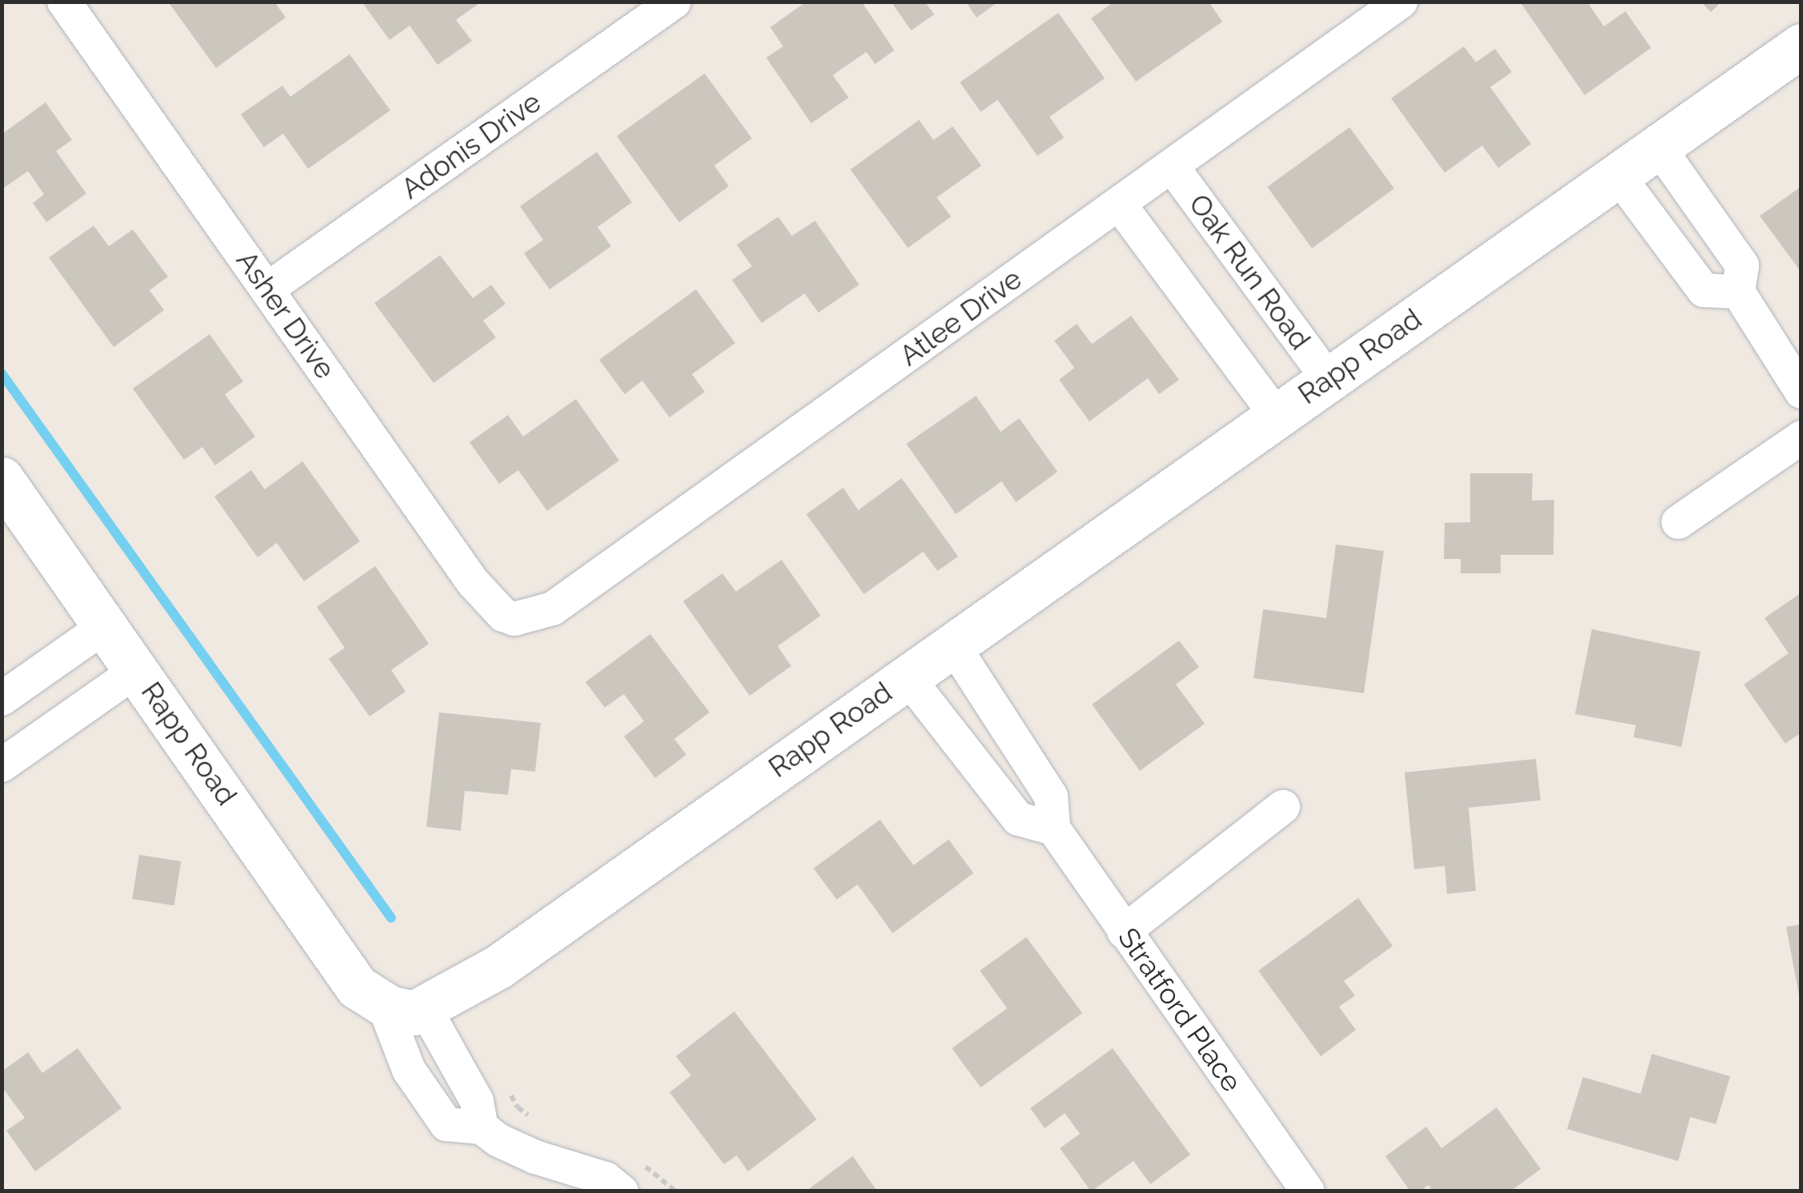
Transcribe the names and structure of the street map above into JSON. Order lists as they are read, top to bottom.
{
  "streets": {
    "street": [
      "Adonis Drive",
      "Oak Run Road",
      "Asher Drive",
      "Atlee Drive",
      "Rapp Road",
      "Stratford Place"
    ]
  },
  "crossings": [
    ["Adonis Drive", "Asher Drive"],
    ["Oak Run Road", "Atlee Drive"],
    ["Oak Run Road", "Rapp Road"],
    ["Asher Drive", "Atlee Drive"],
    ["Rapp Road", "Stratford Place"]
  ]
}
